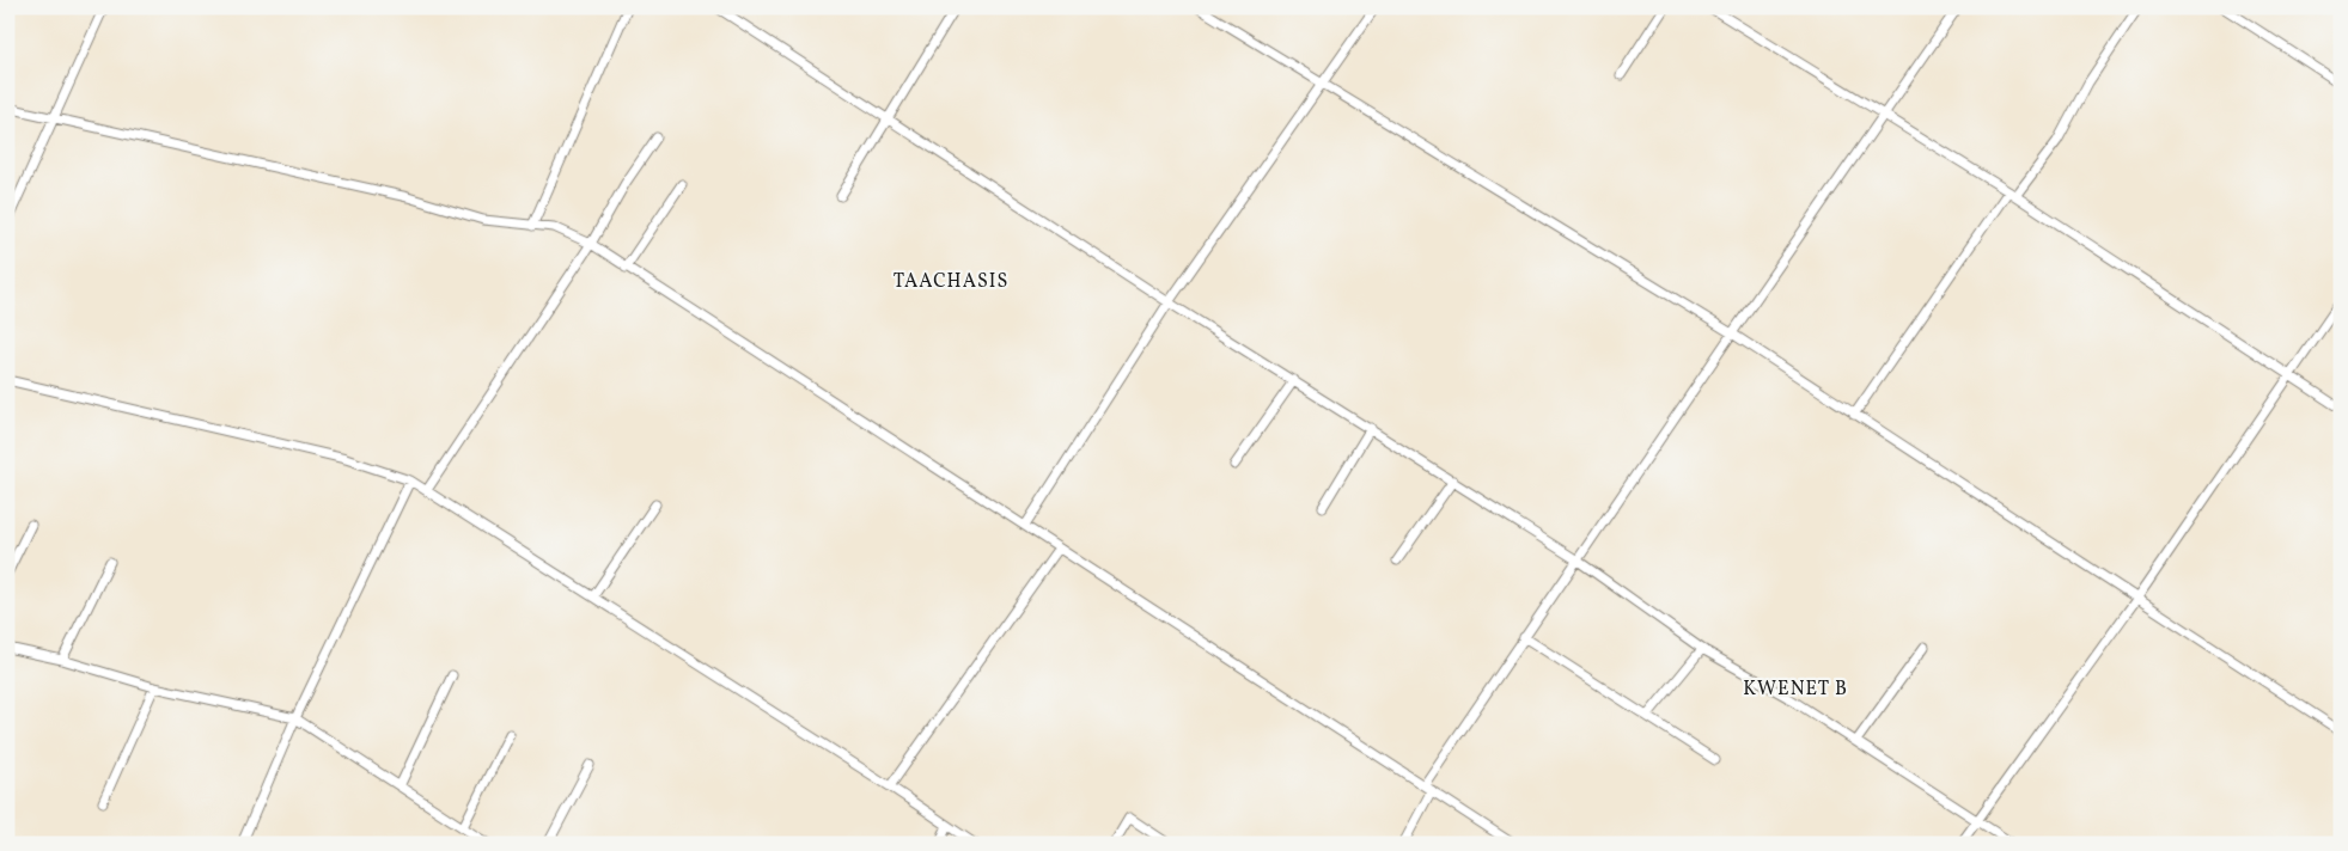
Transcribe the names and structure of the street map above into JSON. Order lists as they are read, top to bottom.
{
  "districts": ["TAACHASIS", "KWENET B"]
}
